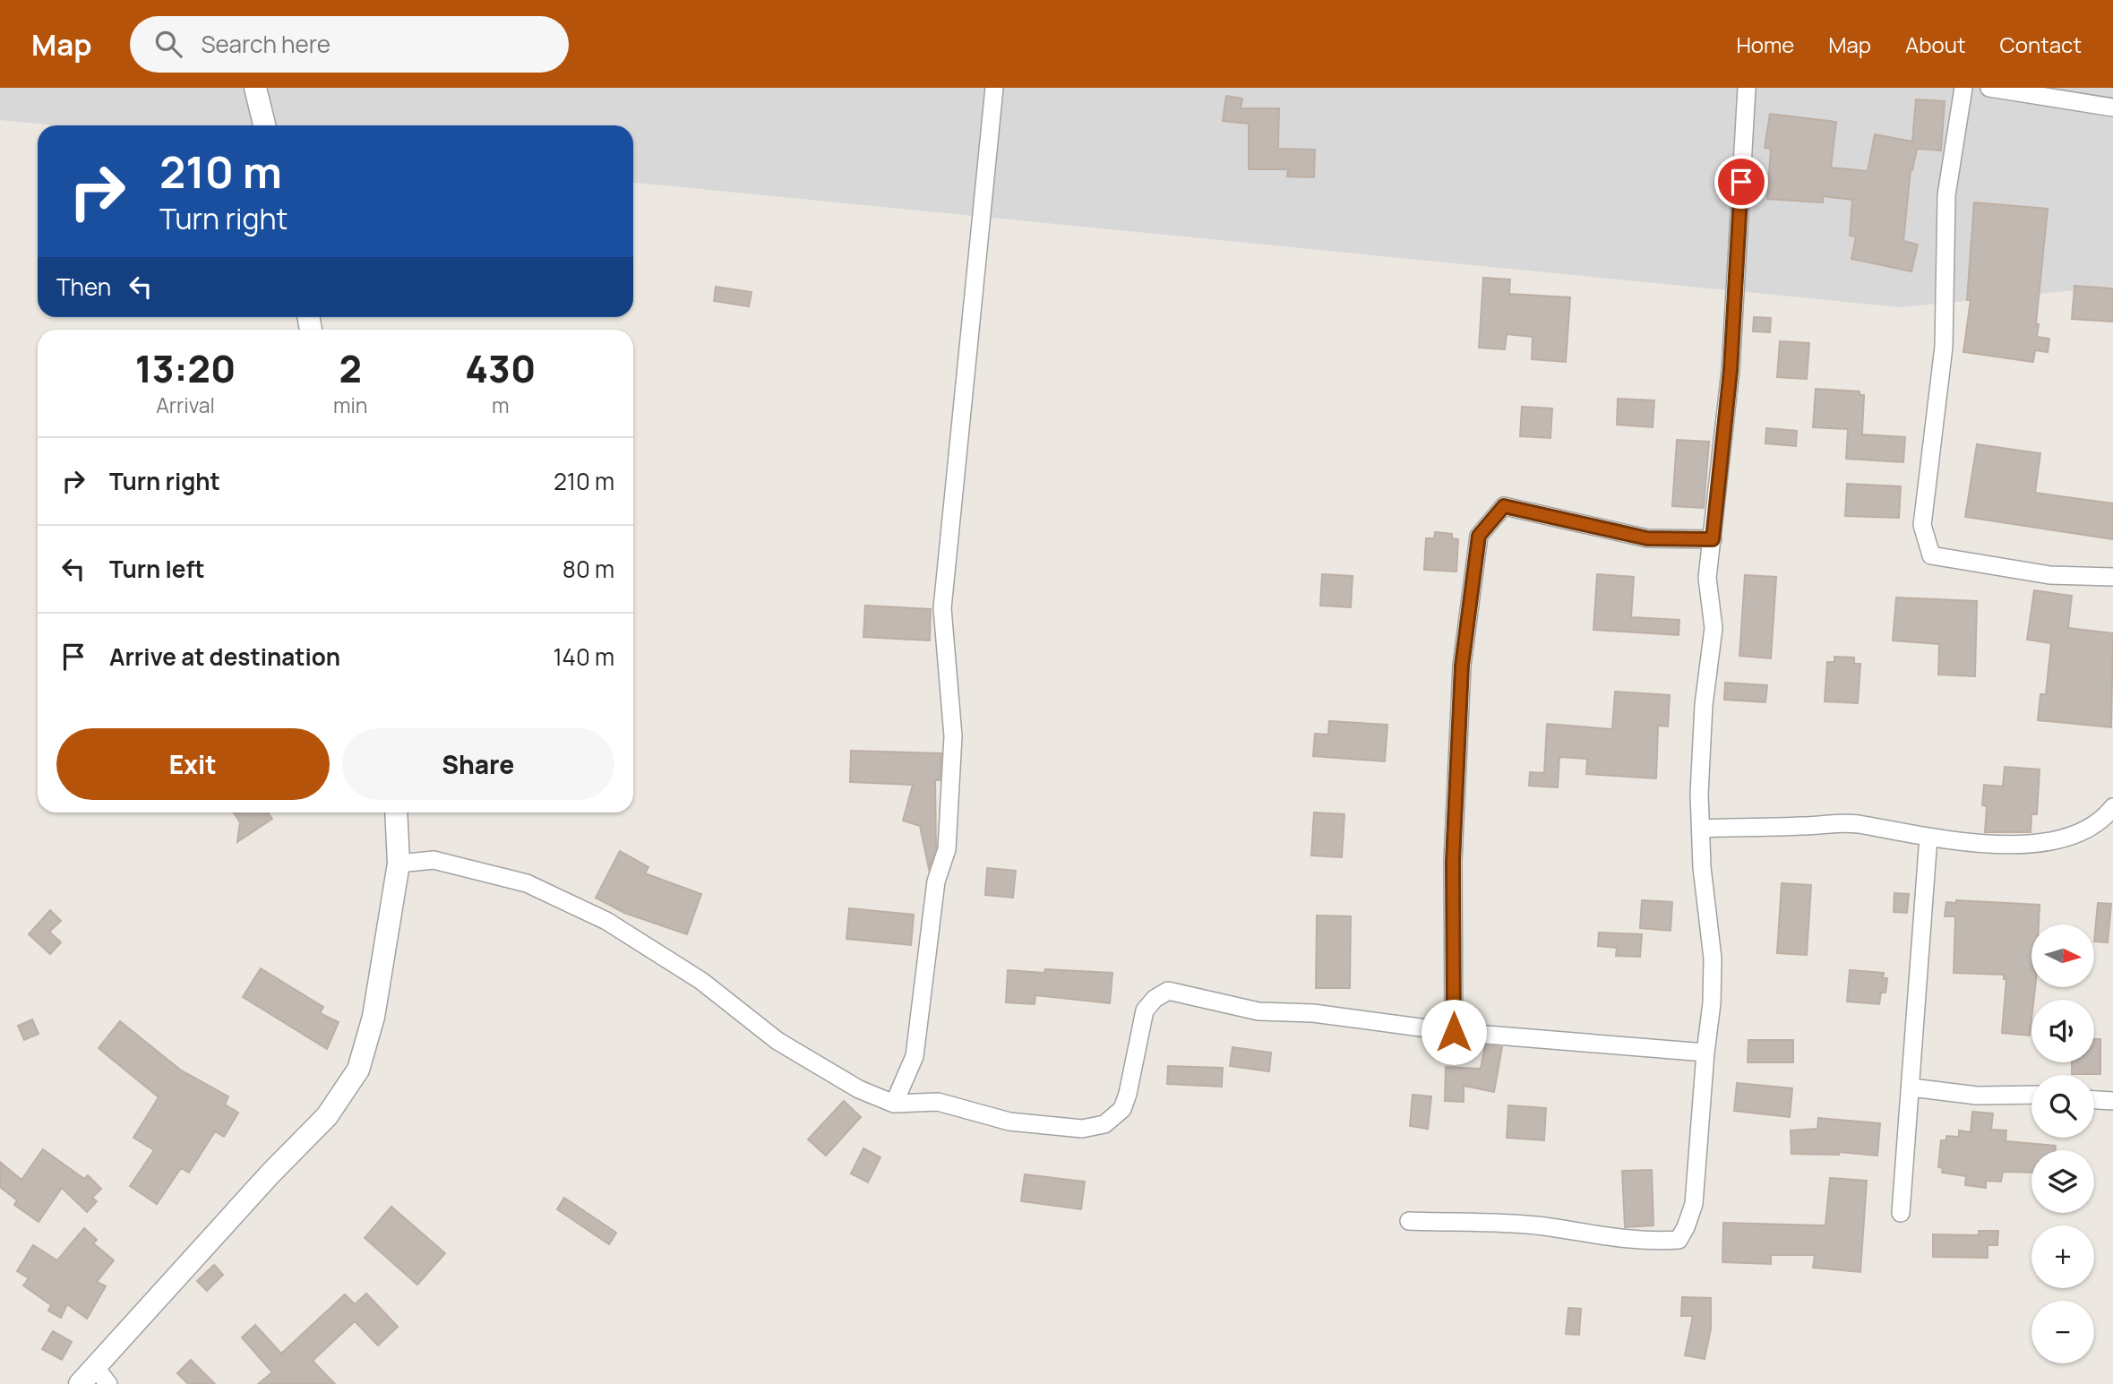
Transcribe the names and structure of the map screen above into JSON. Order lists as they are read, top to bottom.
{
  "north": "right",
  "page": {
    "header": "Map",
    "search": "Search here",
    "nav": [
      "Home",
      "Map",
      "About",
      "Contact"
    ],
    "turn": ["210 m", "Turn right"],
    "then": "Then",
    "eta": [
      "13:20",
      "Arrival",
      "2",
      "min",
      "430",
      "m"
    ],
    "list": [
      {
        "name": "Turn right",
        "value": "210 m"
      },
      {
        "name": "Turn left",
        "value": "80 m"
      },
      {
        "name": "Arrive at destination",
        "value": "140 m"
      }
    ],
    "buttons": ["Exit", "Share"],
    "map_buttons": ["+", "−"]
  }
}
